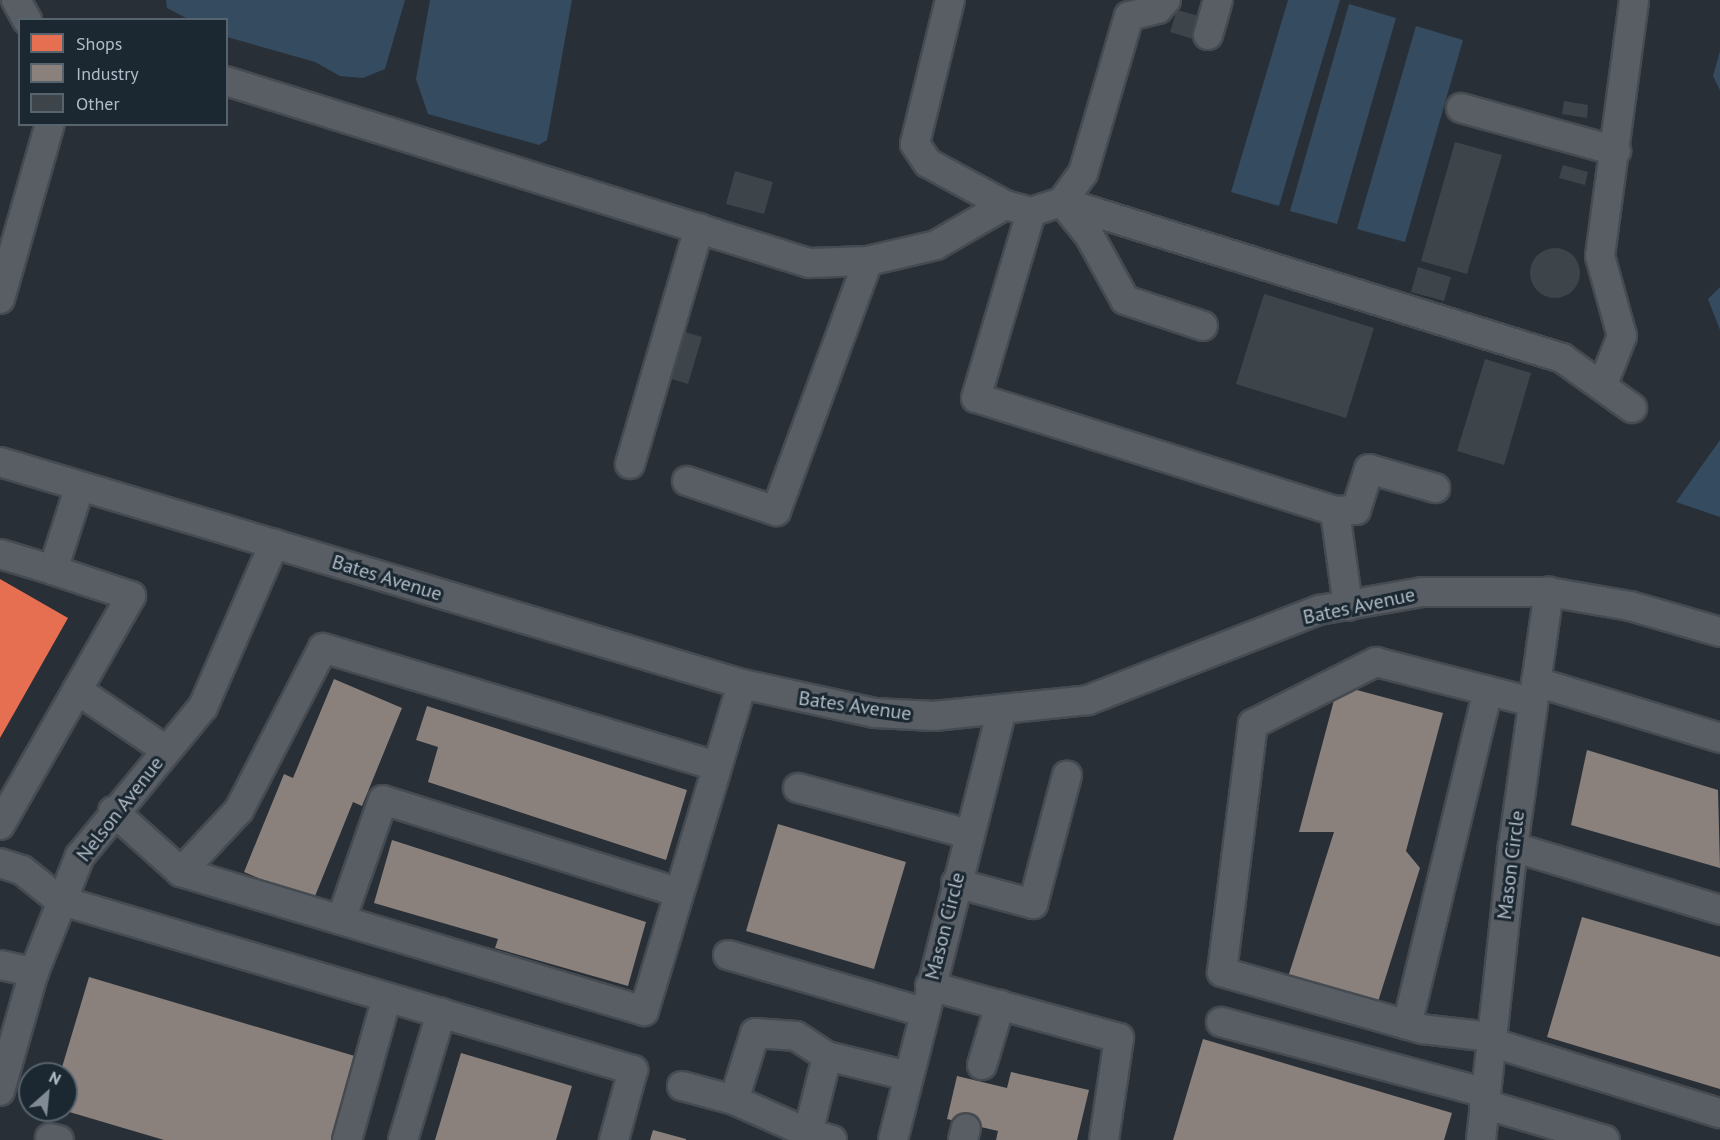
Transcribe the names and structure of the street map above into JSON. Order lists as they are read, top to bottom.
{
  "streets": {
    "street": ["Bates Avenue", "Nelson Avenue", "Mason Circle"]
  },
  "crossings": [
    ["Bates Avenue", "Nelson Avenue"],
    ["Bates Avenue", "Mason Circle"]
  ],
  "legend": ["Shops", "Industry", "Other"],
  "north": "top right"
}
